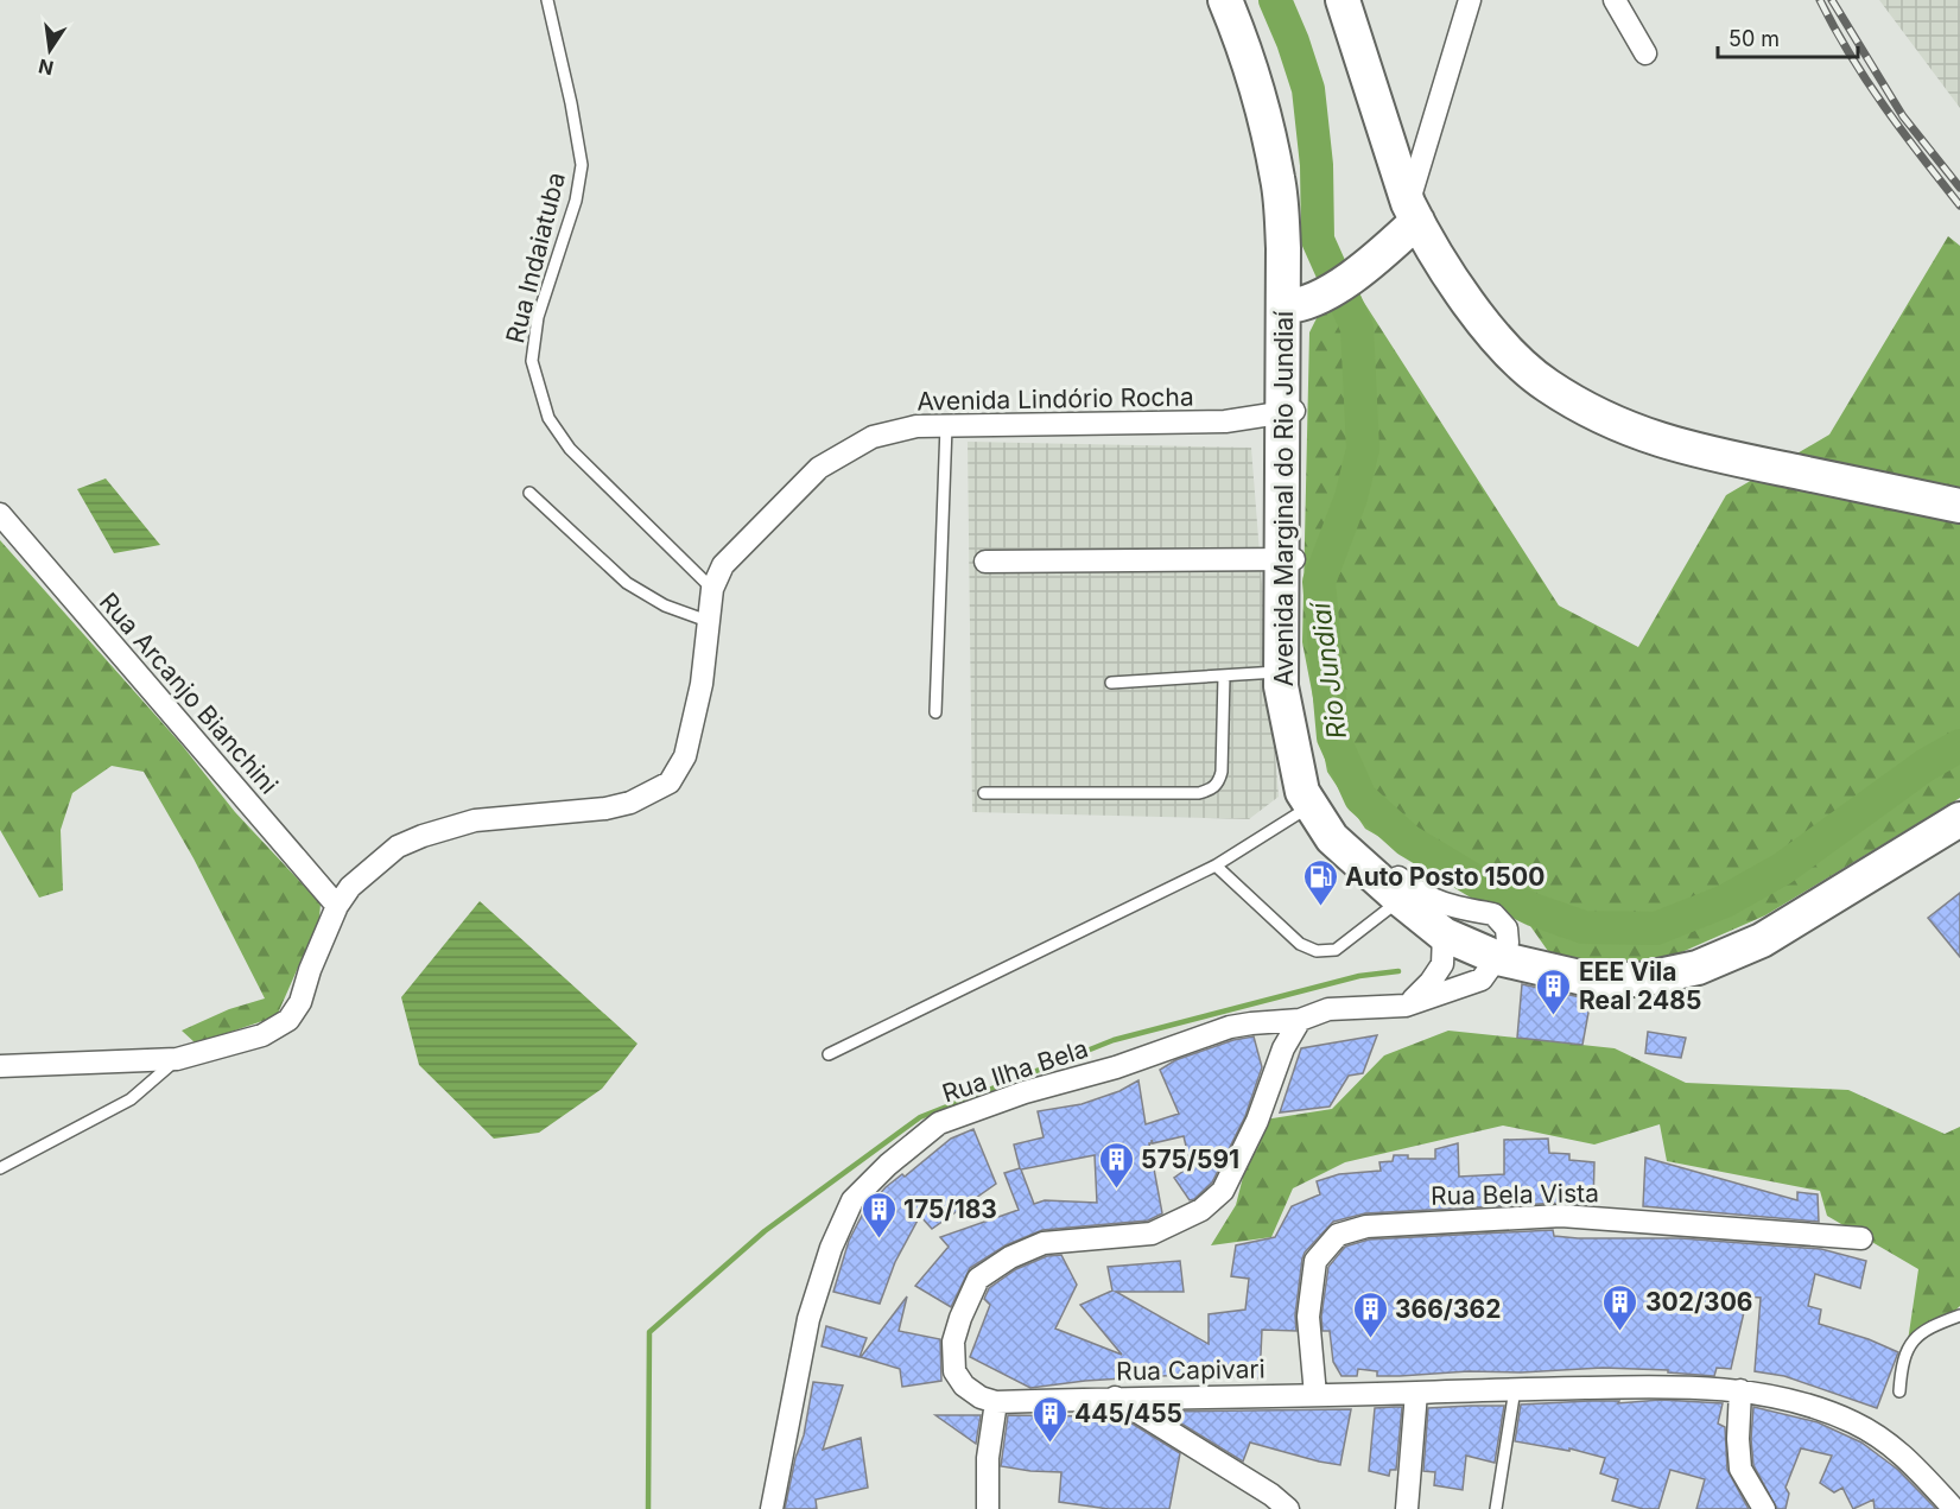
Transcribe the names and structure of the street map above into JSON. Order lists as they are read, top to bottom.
{
  "streets": {
    "main road": ["Avenida Marginal do Rio Jundiaí"],
    "street": [
      "Avenida Lindório Rocha",
      "Rua Arcanjo Bianchini",
      "Rua Ilha Bela",
      "Rua Bela Vista",
      "Rua Capivari"
    ],
    "lane": ["Rua Indaiatuba"]
  },
  "crossings": [
    ["Rua Indaiatuba", "Avenida Lindório Rocha"],
    ["Avenida Lindório Rocha", "Avenida Marginal do Rio Jundiaí"],
    ["Avenida Lindório Rocha", "Rua Arcanjo Bianchini"],
    ["Avenida Marginal do Rio Jundiaí", "Rua Ilha Bela"],
    ["Rua Ilha Bela", "Rua Capivari"],
    ["Rua Bela Vista", "Rua Capivari"]
  ],
  "water": ["Rio Jundiaí"],
  "places": {
    "fuel station": ["Auto Posto 1500"],
    "building": [
      "EEE Vila Real 2485",
      "575/591",
      "175/183",
      "302/306",
      "366/362",
      "445/455"
    ]
  },
  "scale_bar": "50 m",
  "north": "bottom"
}
